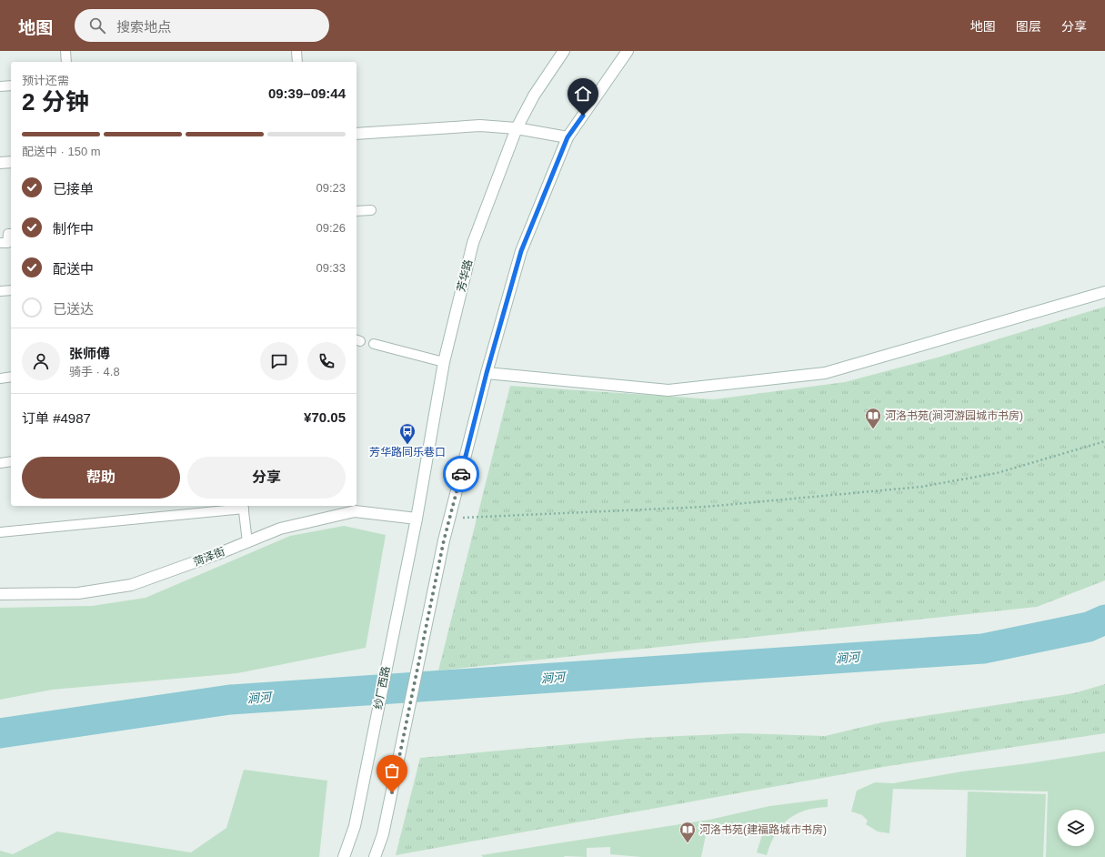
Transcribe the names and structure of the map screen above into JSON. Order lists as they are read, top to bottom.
{
  "streets": {
    "main road": ["芳华路", "菏泽街", "纱厂西路"]
  },
  "crossings": [
    ["芳华路", "菏泽街"],
    ["芳华路", "纱厂西路"],
    ["菏泽街", "纱厂西路"]
  ],
  "water": ["涧河"],
  "places": {
    "library": ["河洛书苑(涧河游园城市书房)", "河洛书苑(建福路城市书房)"],
    "bus stop": ["芳华路同乐巷口"]
  },
  "page": {
    "header": "地图",
    "search": "搜索地点",
    "nav": ["地图", "图层", "分享"],
    "heading": ["2 分钟", "预计还需", "09:39–09:44"],
    "panel": [
      "张师傅",
      "骑手 · 4.8",
      "订单 #4987",
      "¥70.05"
    ],
    "bar": "配送中 · 150 m",
    "list": [
      ["已接单", "09:23"],
      ["制作中", "09:26"],
      ["配送中", "09:33"],
      "已送达"
    ],
    "buttons": ["帮助", "分享"]
  }
}
